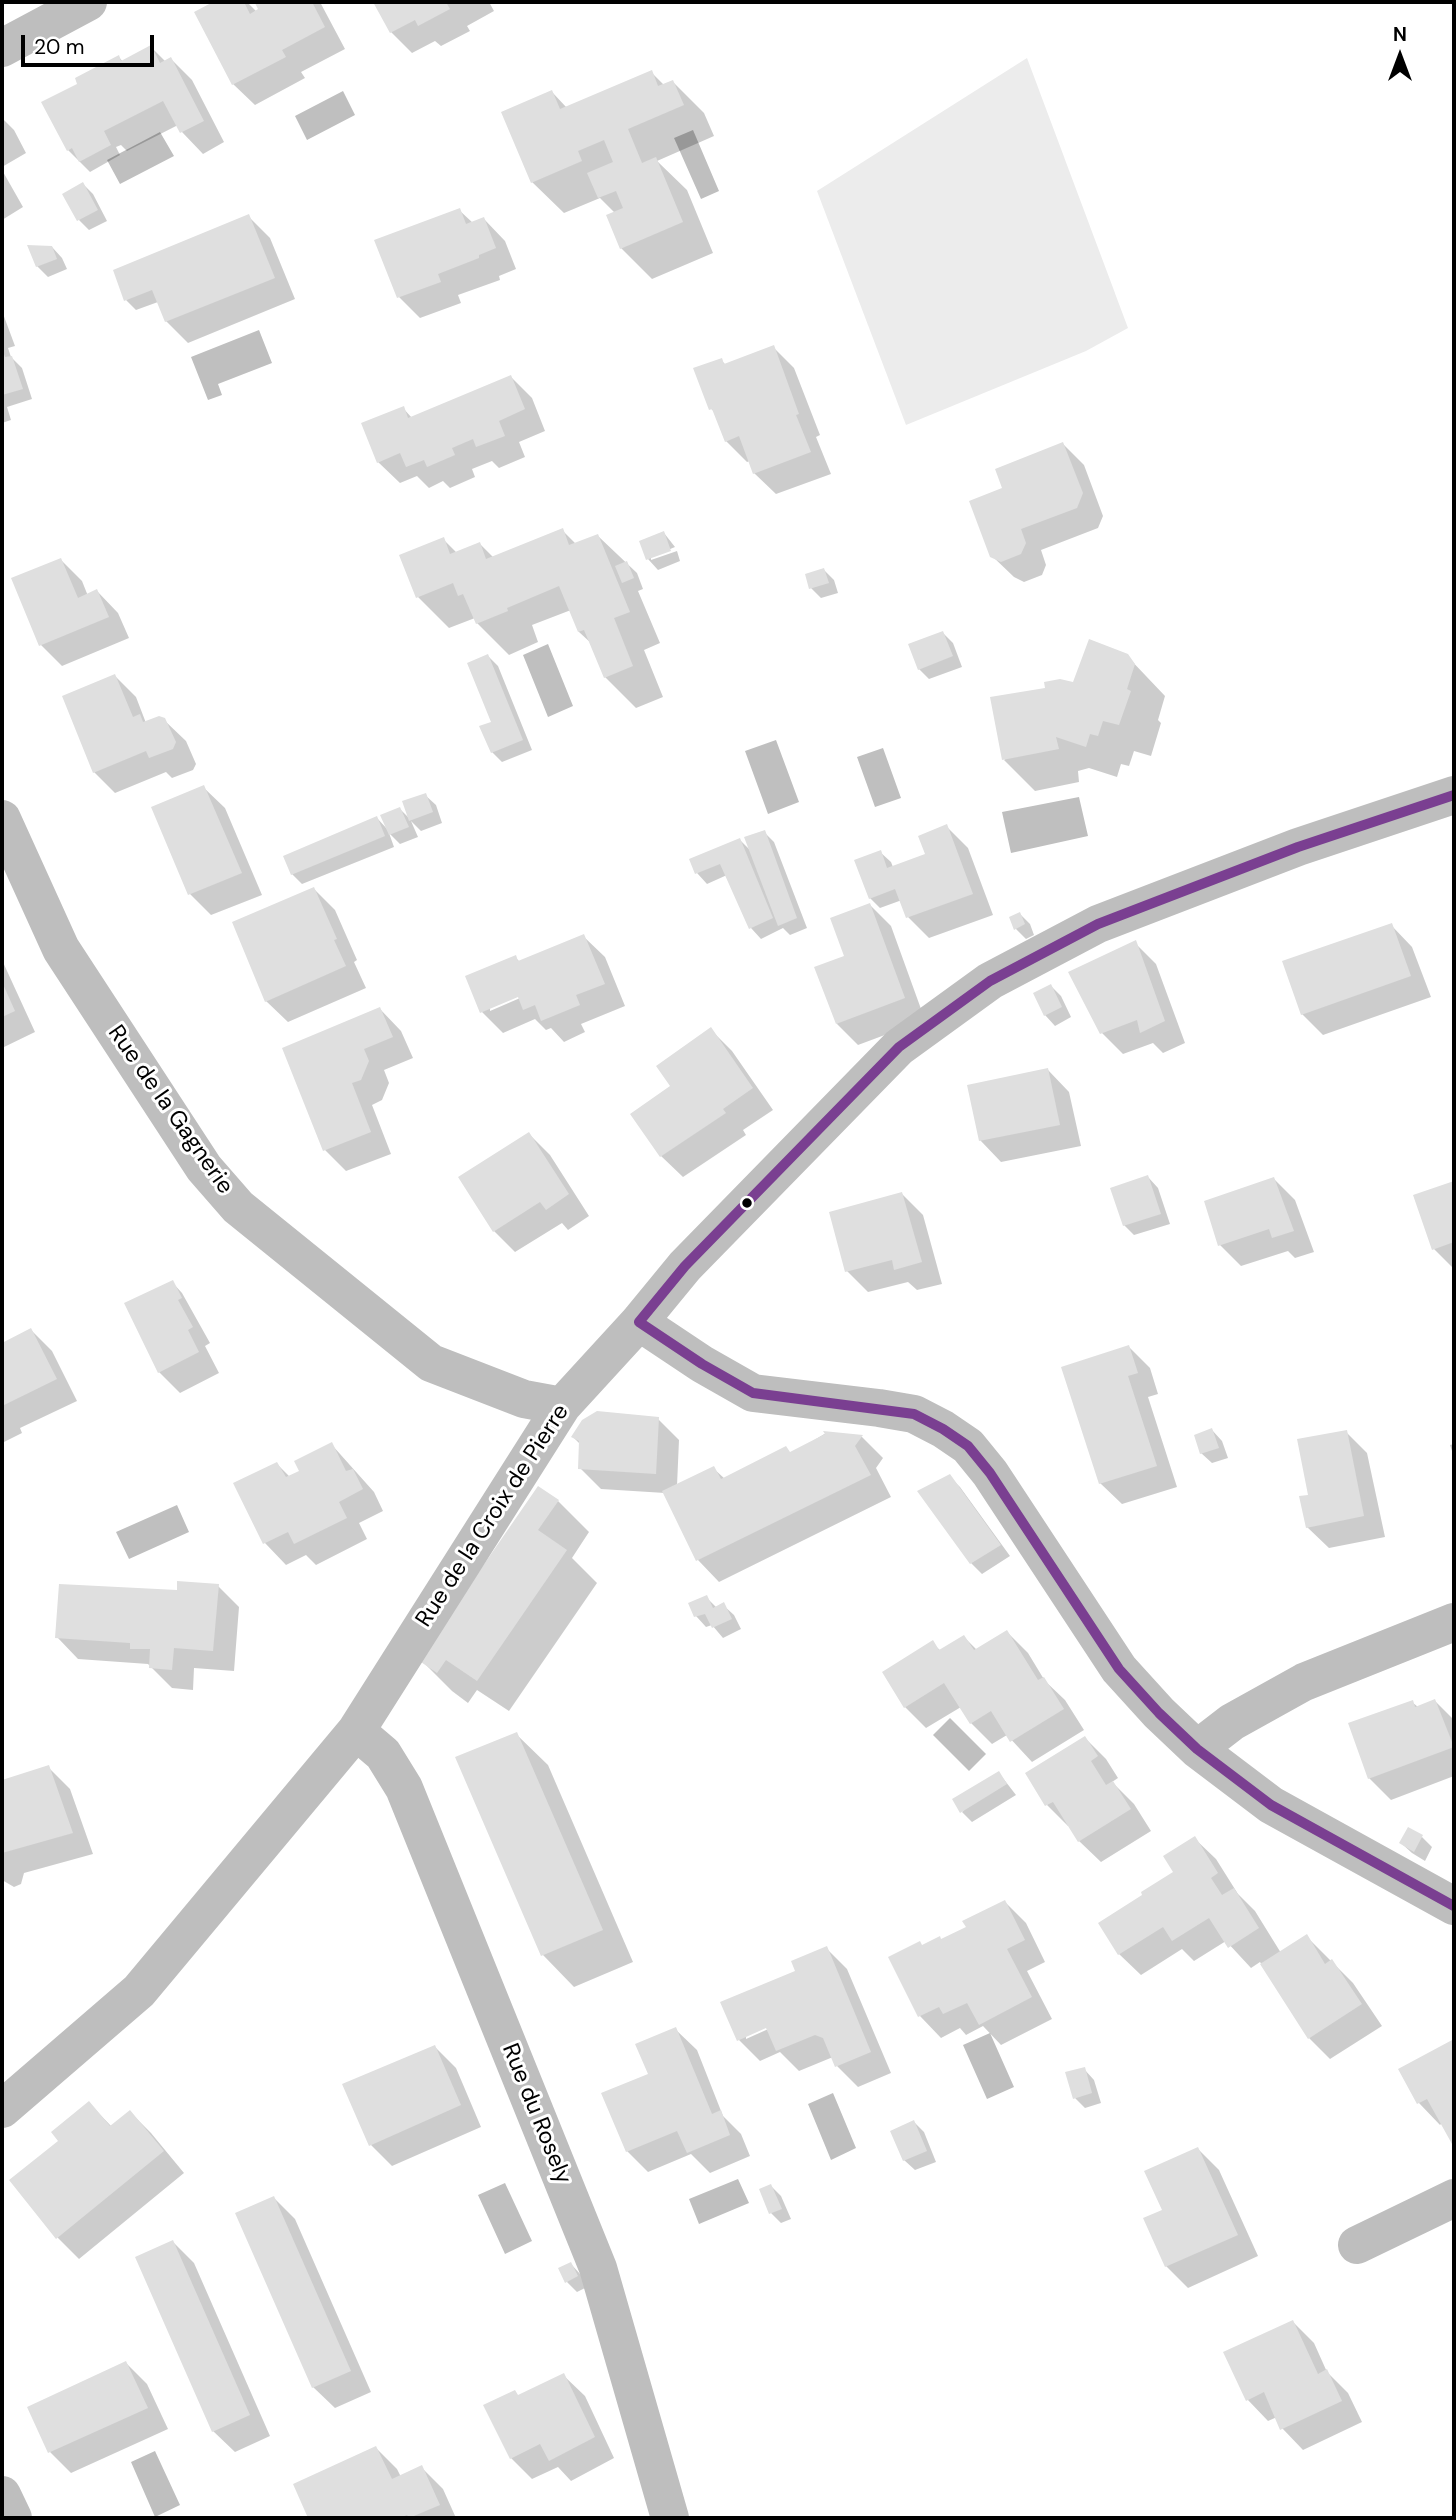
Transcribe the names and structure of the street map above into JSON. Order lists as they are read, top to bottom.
{
  "streets": {
    "street": ["Rue de la Gagnerie", "Rue de la Croix de Pierre", "Rue du Rosely"]
  },
  "crossings": [
    ["Rue de la Gagnerie", "Rue de la Croix de Pierre"],
    ["Rue de la Croix de Pierre", "Rue du Rosely"]
  ],
  "scale_bar": "20 m",
  "north": "top"
}
